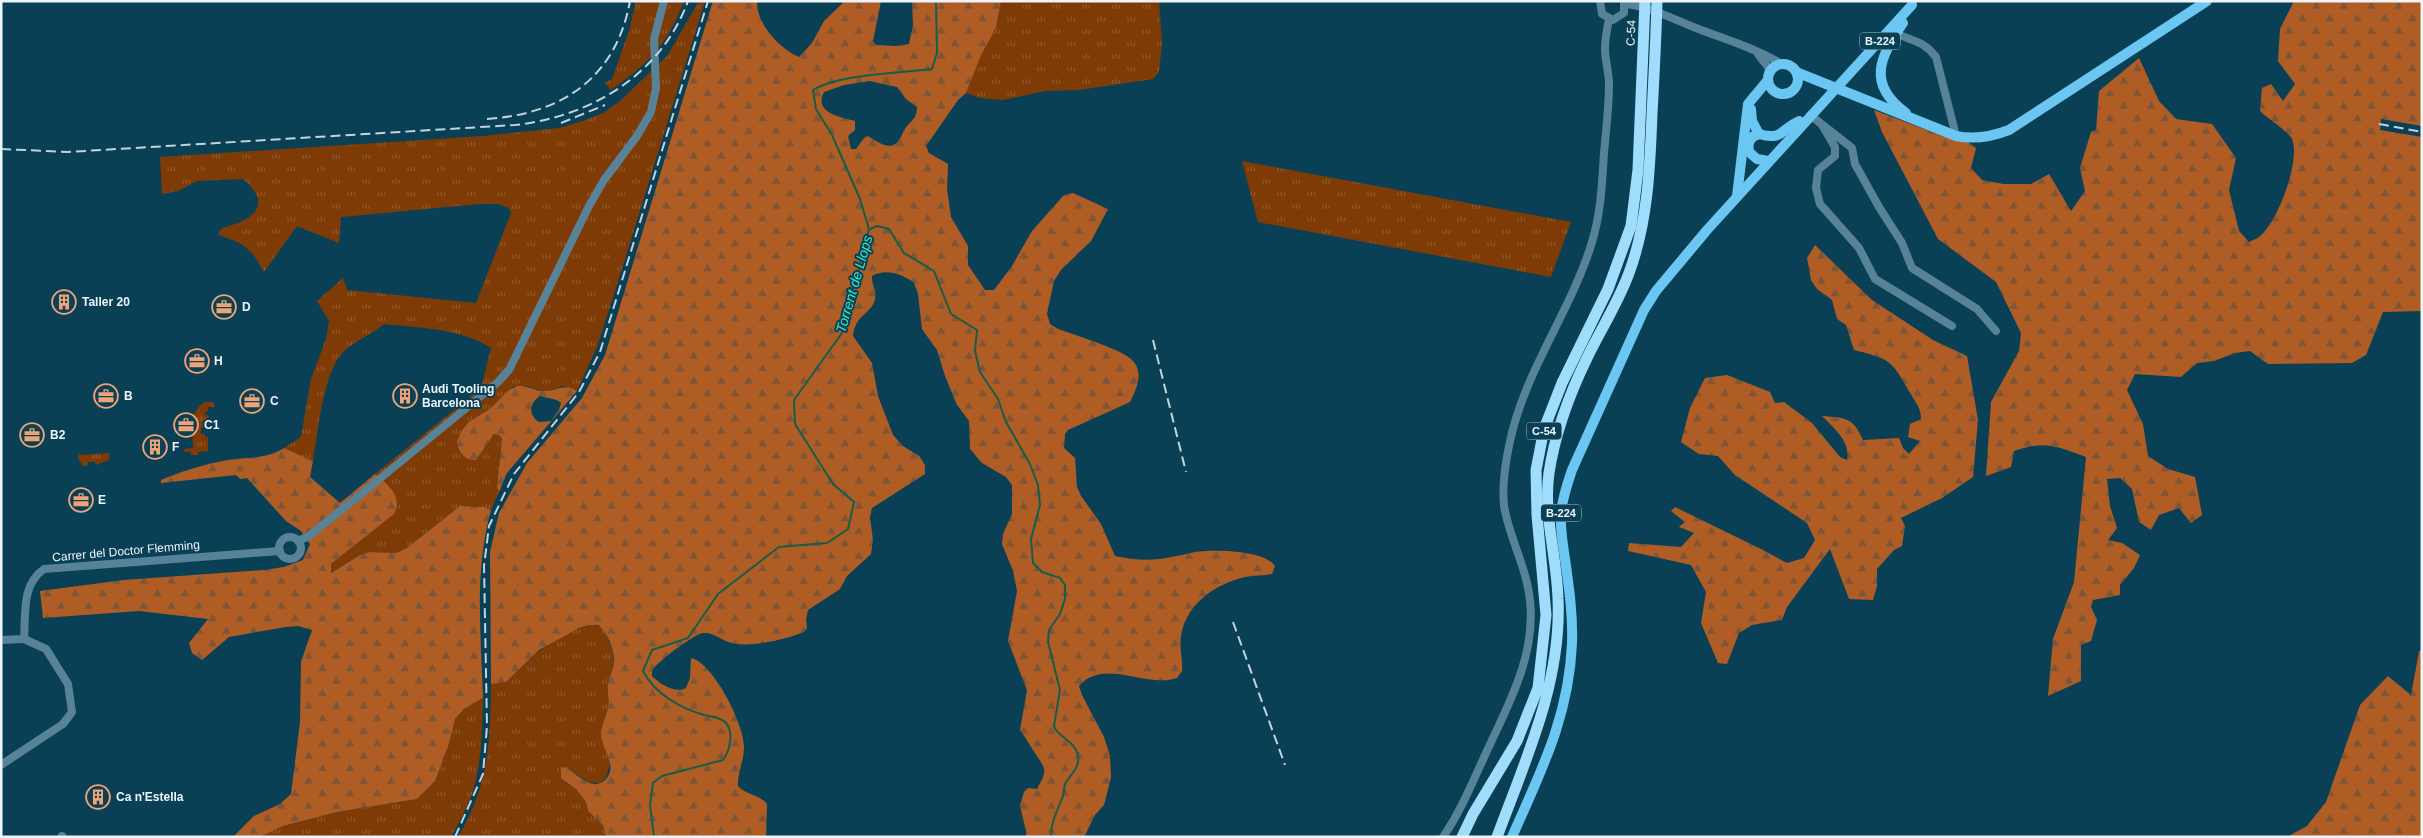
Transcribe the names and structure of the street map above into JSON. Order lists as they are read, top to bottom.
{
  "streets": {
    "highway": ["C-54"],
    "main road": ["B-224"],
    "street": ["Carrer del Doctor Flemming"]
  },
  "water": ["Torrent de Llops"],
  "places": {
    "building": [
      "Taller 20",
      "Audi Tooling Barcelona",
      "F",
      "Ca n'Estella"
    ],
    "office": [
      "D",
      "H",
      "B",
      "C",
      "C1",
      "B2",
      "E"
    ]
  }
}
